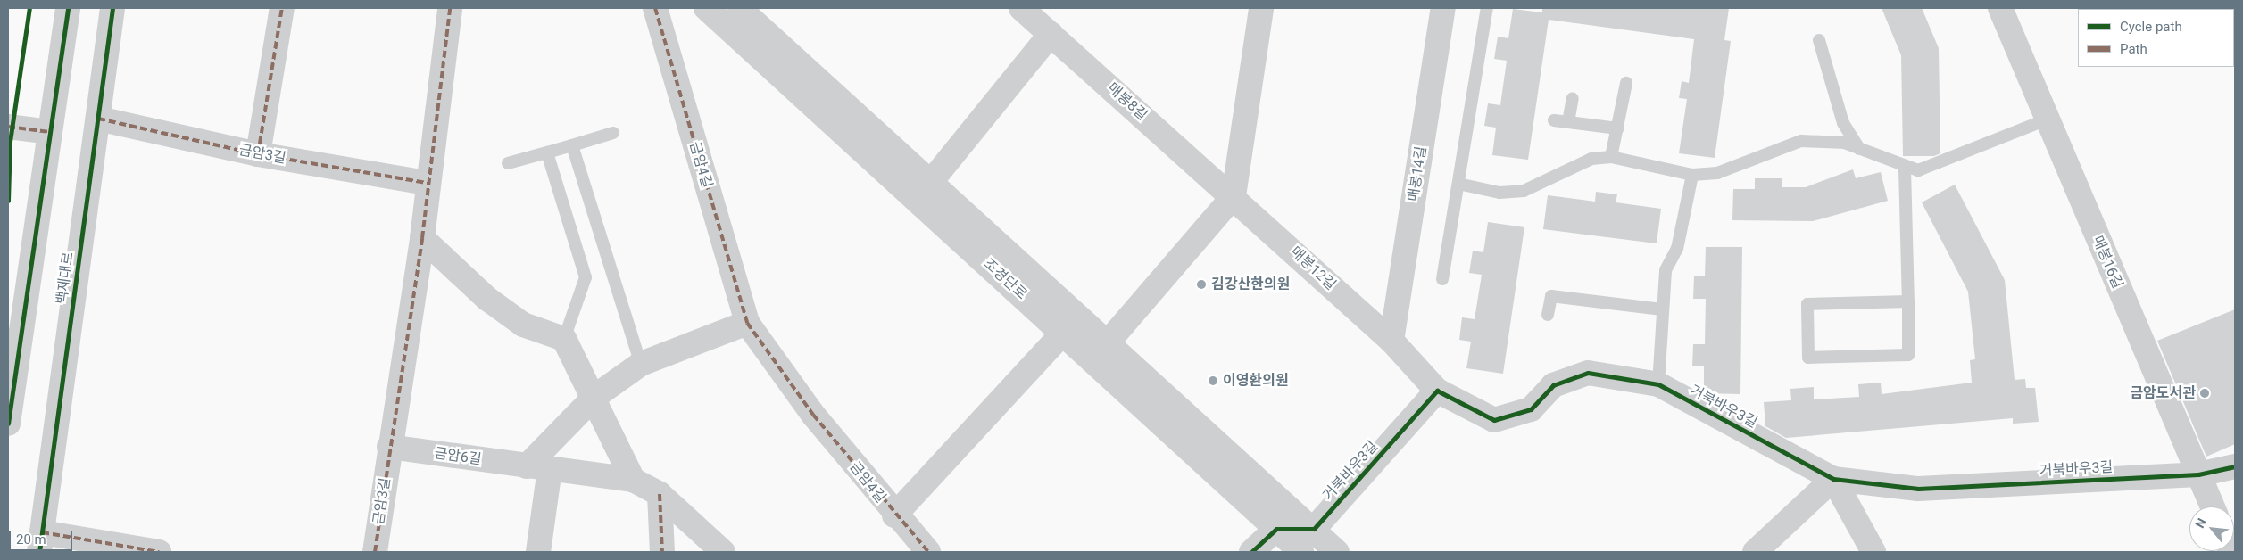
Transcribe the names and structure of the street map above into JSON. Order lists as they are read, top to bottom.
{
  "streets": {
    "street": [
      "매봉8길",
      "금암3길",
      "금암4길",
      "매봉14길",
      "매봉16길",
      "매봉12길",
      "백제대로",
      "조경단로",
      "거북바우3길",
      "금암6길"
    ]
  },
  "crossings": [
    ["매봉8길", "매봉12길"],
    ["금암3길", "백제대로"],
    ["금암3길", "금암6길"],
    ["매봉14길", "매봉12길"],
    ["매봉16길", "거북바우3길"],
    ["매봉12길", "거북바우3길"],
    ["조경단로", "거북바우3길"]
  ],
  "places": ["김강산한의원", "이영환의원", "금암도서관"],
  "legend": ["Cycle path", "Path"],
  "scale_bar": "20 m",
  "north": "top left"
}
